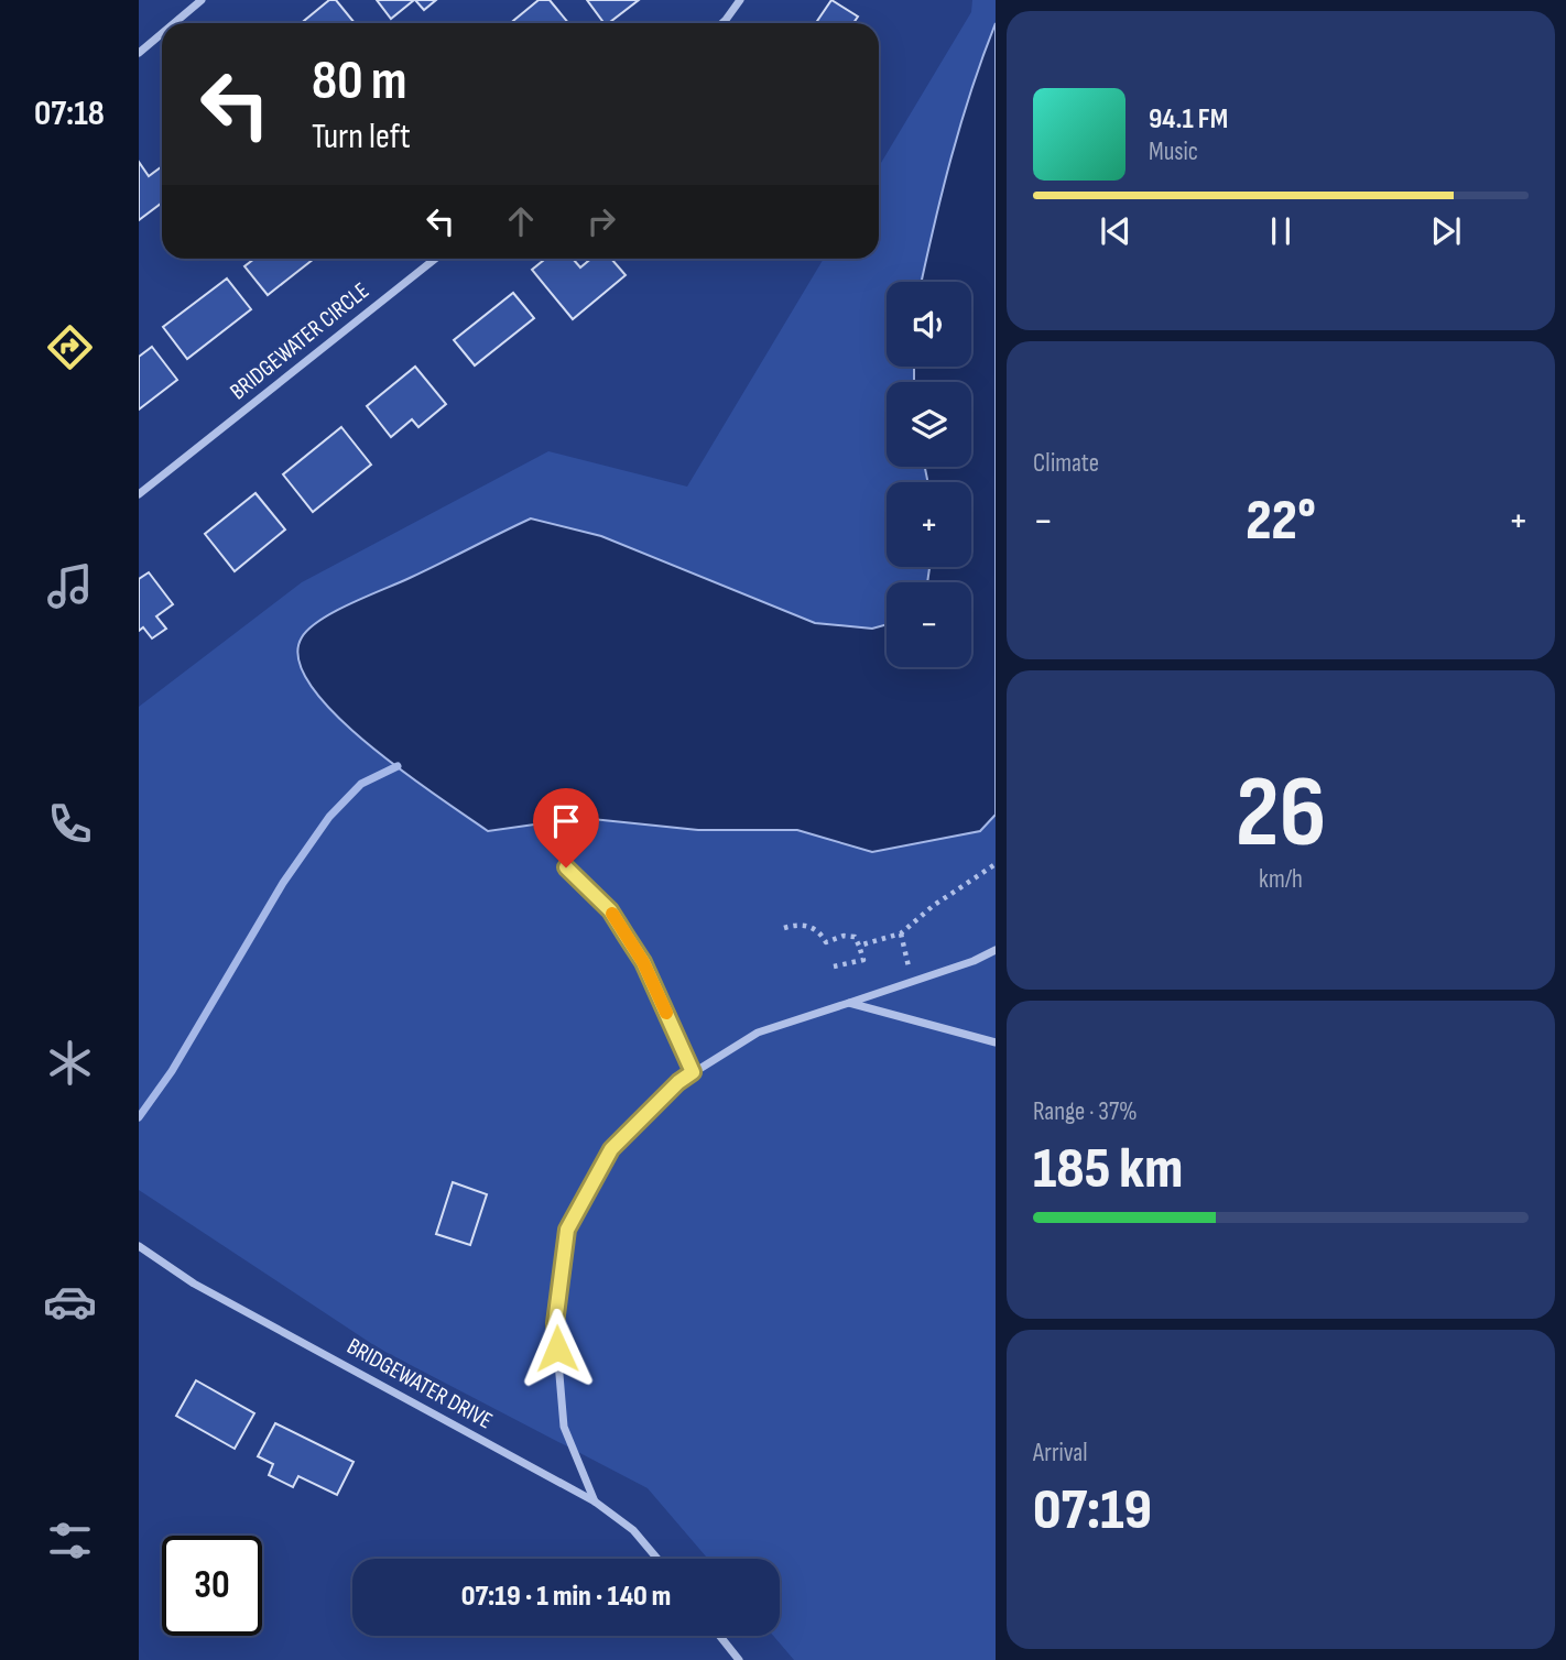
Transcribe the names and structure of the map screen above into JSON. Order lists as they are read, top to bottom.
{
  "streets": {
    "street": ["BRIDGEWATER CIRCLE", "BRIDGEWATER DRIVE"]
  },
  "page": {
    "tabs": "07:18",
    "turn": ["80 m", "Turn left"],
    "song": ["94.1 FM", "Music"],
    "map_buttons": ["+", "−"],
    "tile": [
      "Climate",
      ["26", "km/h"],
      ["Range · 37%", "185 km"],
      ["Arrival", "07:19"]
    ],
    "heat": ["−", "22°", "+"],
    "limit": "30",
    "trip": "07:19 · 1 min · 140 m"
  }
}
